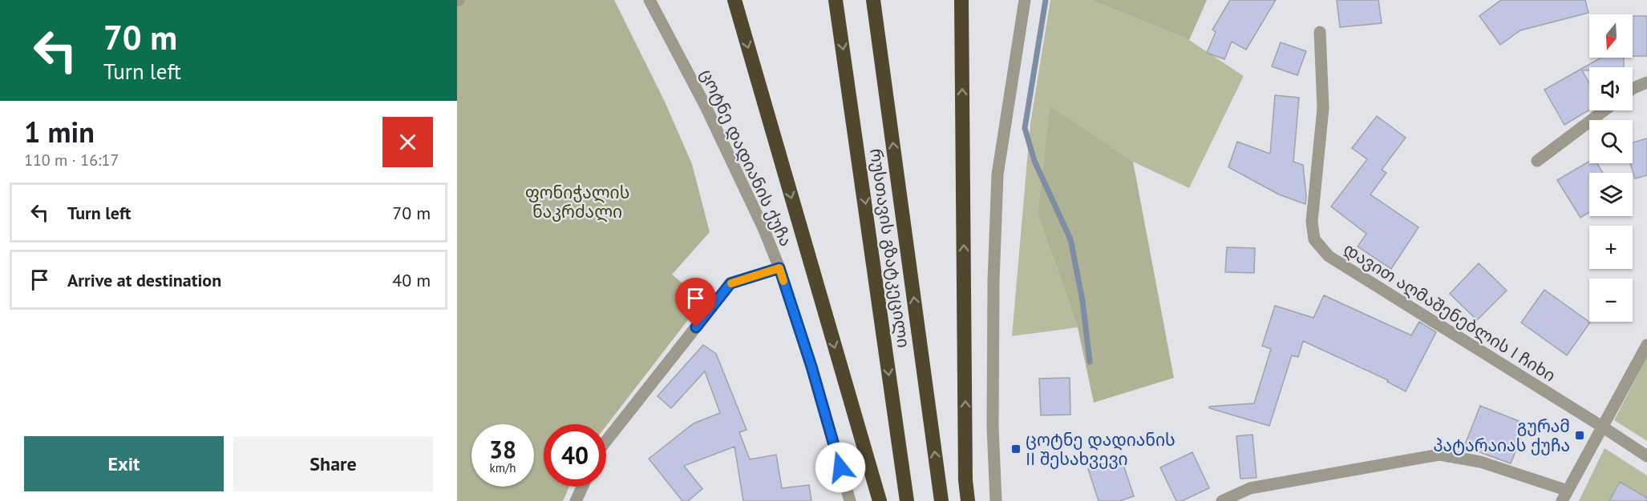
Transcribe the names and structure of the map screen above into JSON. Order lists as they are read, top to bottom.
{
  "streets": {
    "highway": ["რუსთავის გზატკეცილი"],
    "street": ["ცოტნე დადიანის ქუჩა", "დავით აღმაშენებლის I ჩიხი"]
  },
  "parks": ["ფონიჭალის ნაკრძალი"],
  "places": {
    "transit": ["გურამ პატარაიას ქუჩა", "ცოტნე დადიანის II შესახვევი"]
  },
  "north": "bottom",
  "page": {
    "turn": ["70 m", "Turn left"],
    "map_buttons": ["+", "−"],
    "heading": ["1 min", "110 m · 16:17"],
    "list": [
      {
        "name": "Turn left",
        "value": "70 m"
      },
      {
        "name": "Arrive at destination",
        "value": "40 m"
      }
    ],
    "speed": "38 km/h",
    "limit": "40",
    "buttons": ["Exit", "Share"]
  }
}
